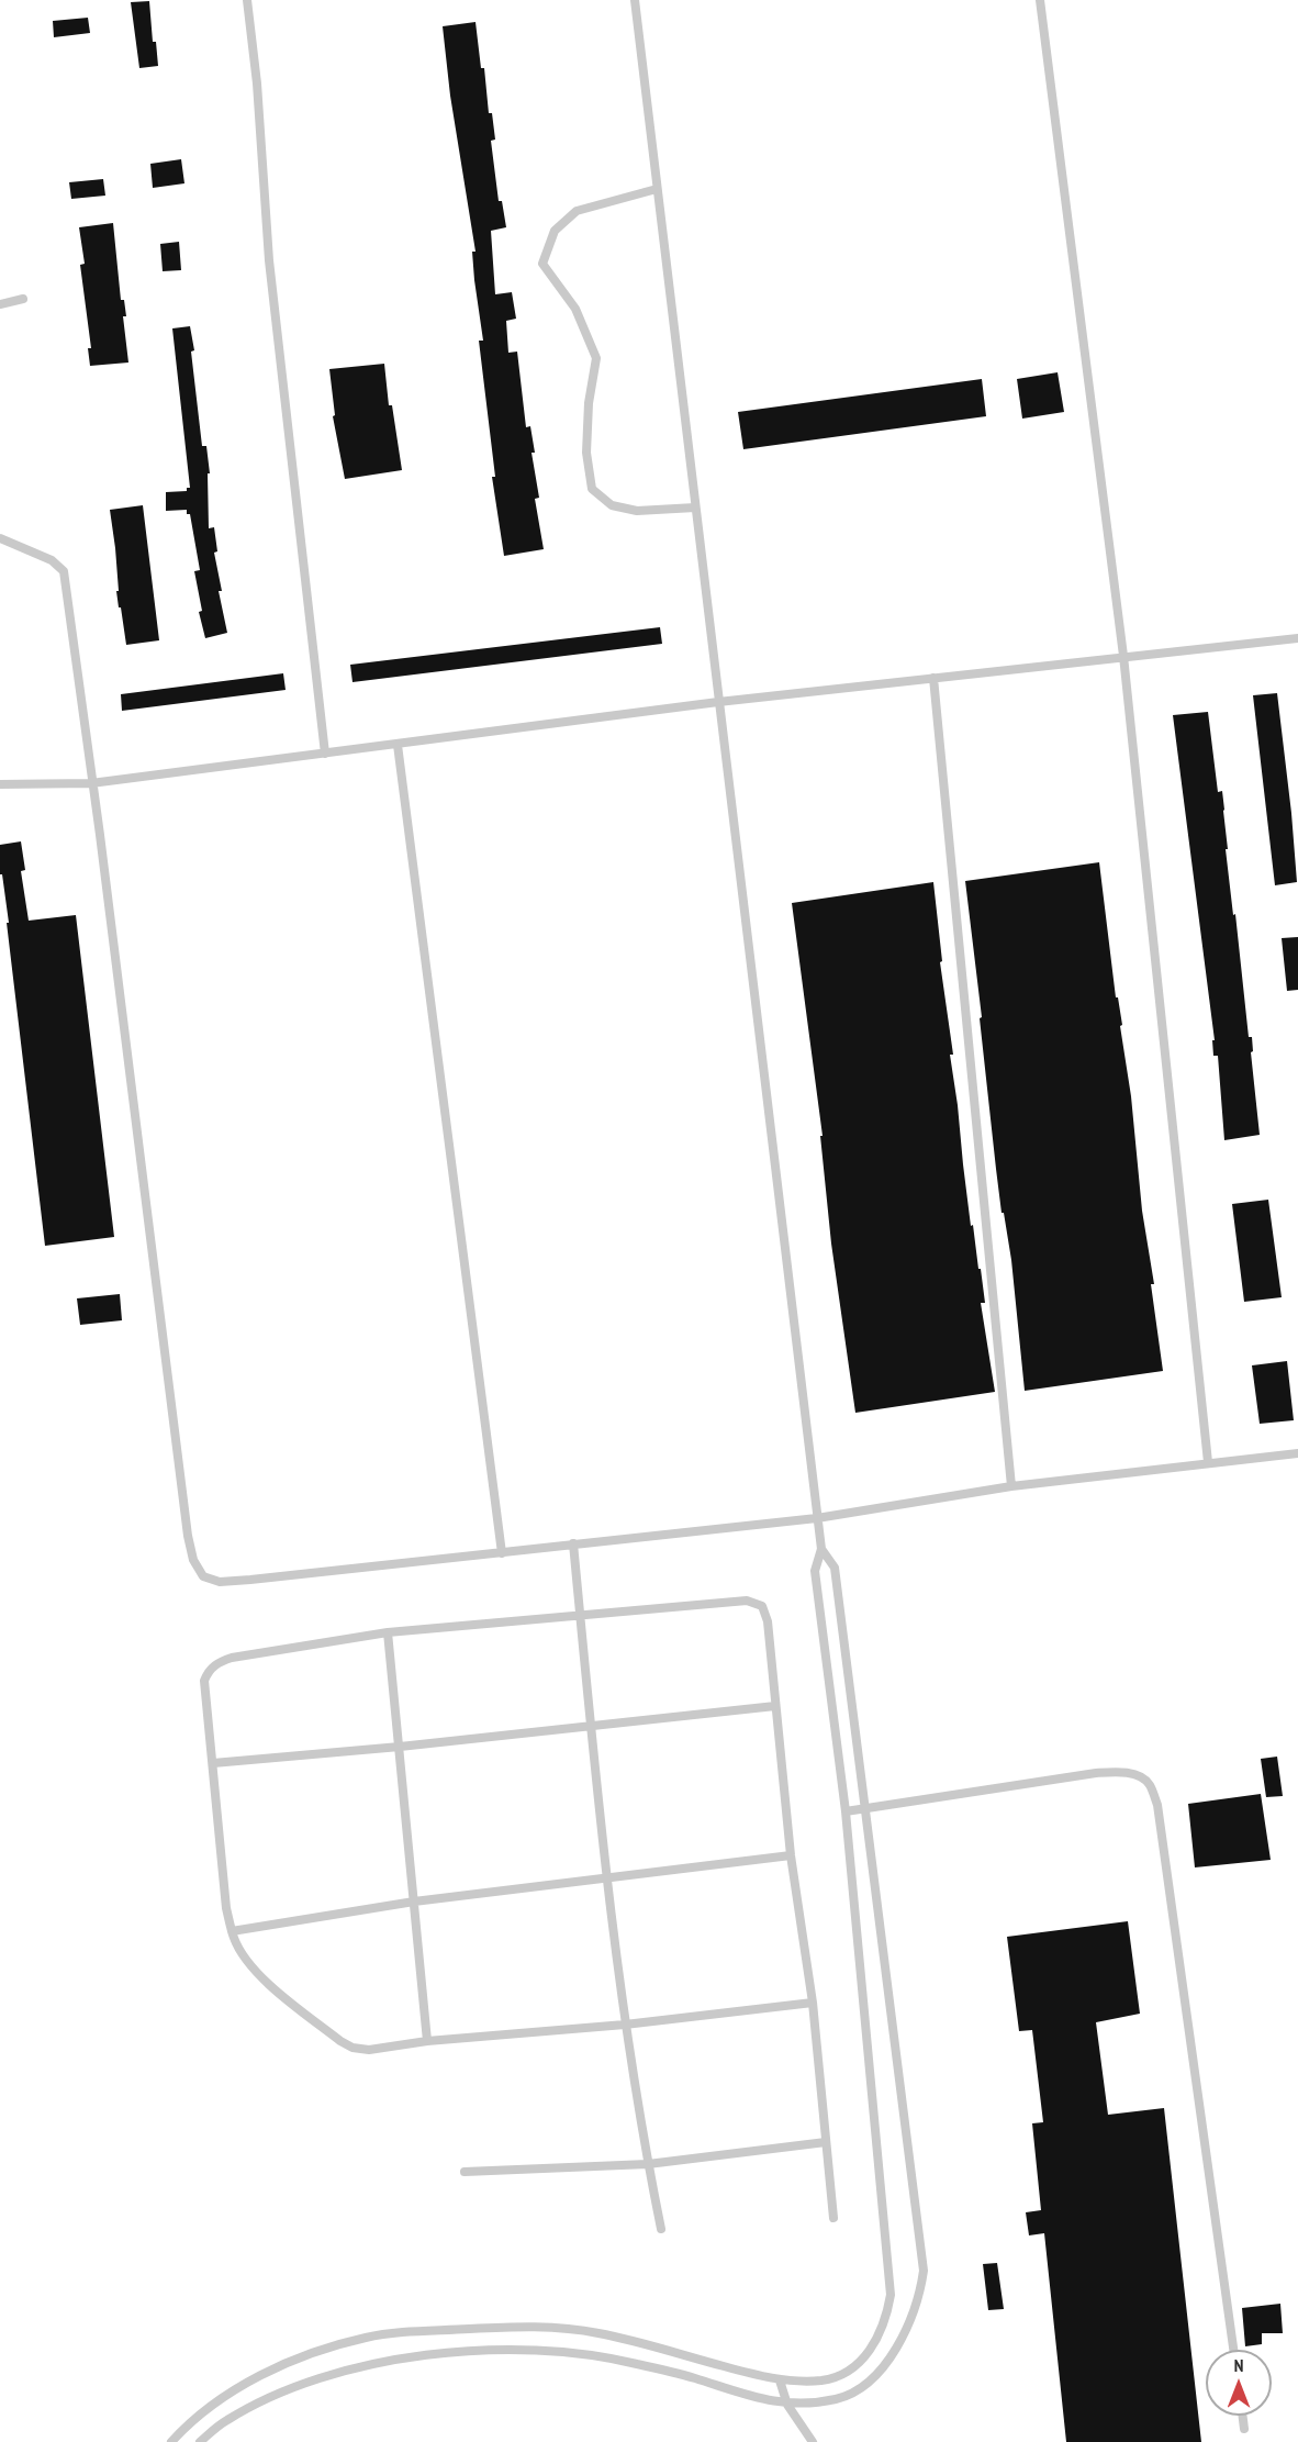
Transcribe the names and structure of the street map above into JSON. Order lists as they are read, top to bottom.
{
  "north": "top"
}
